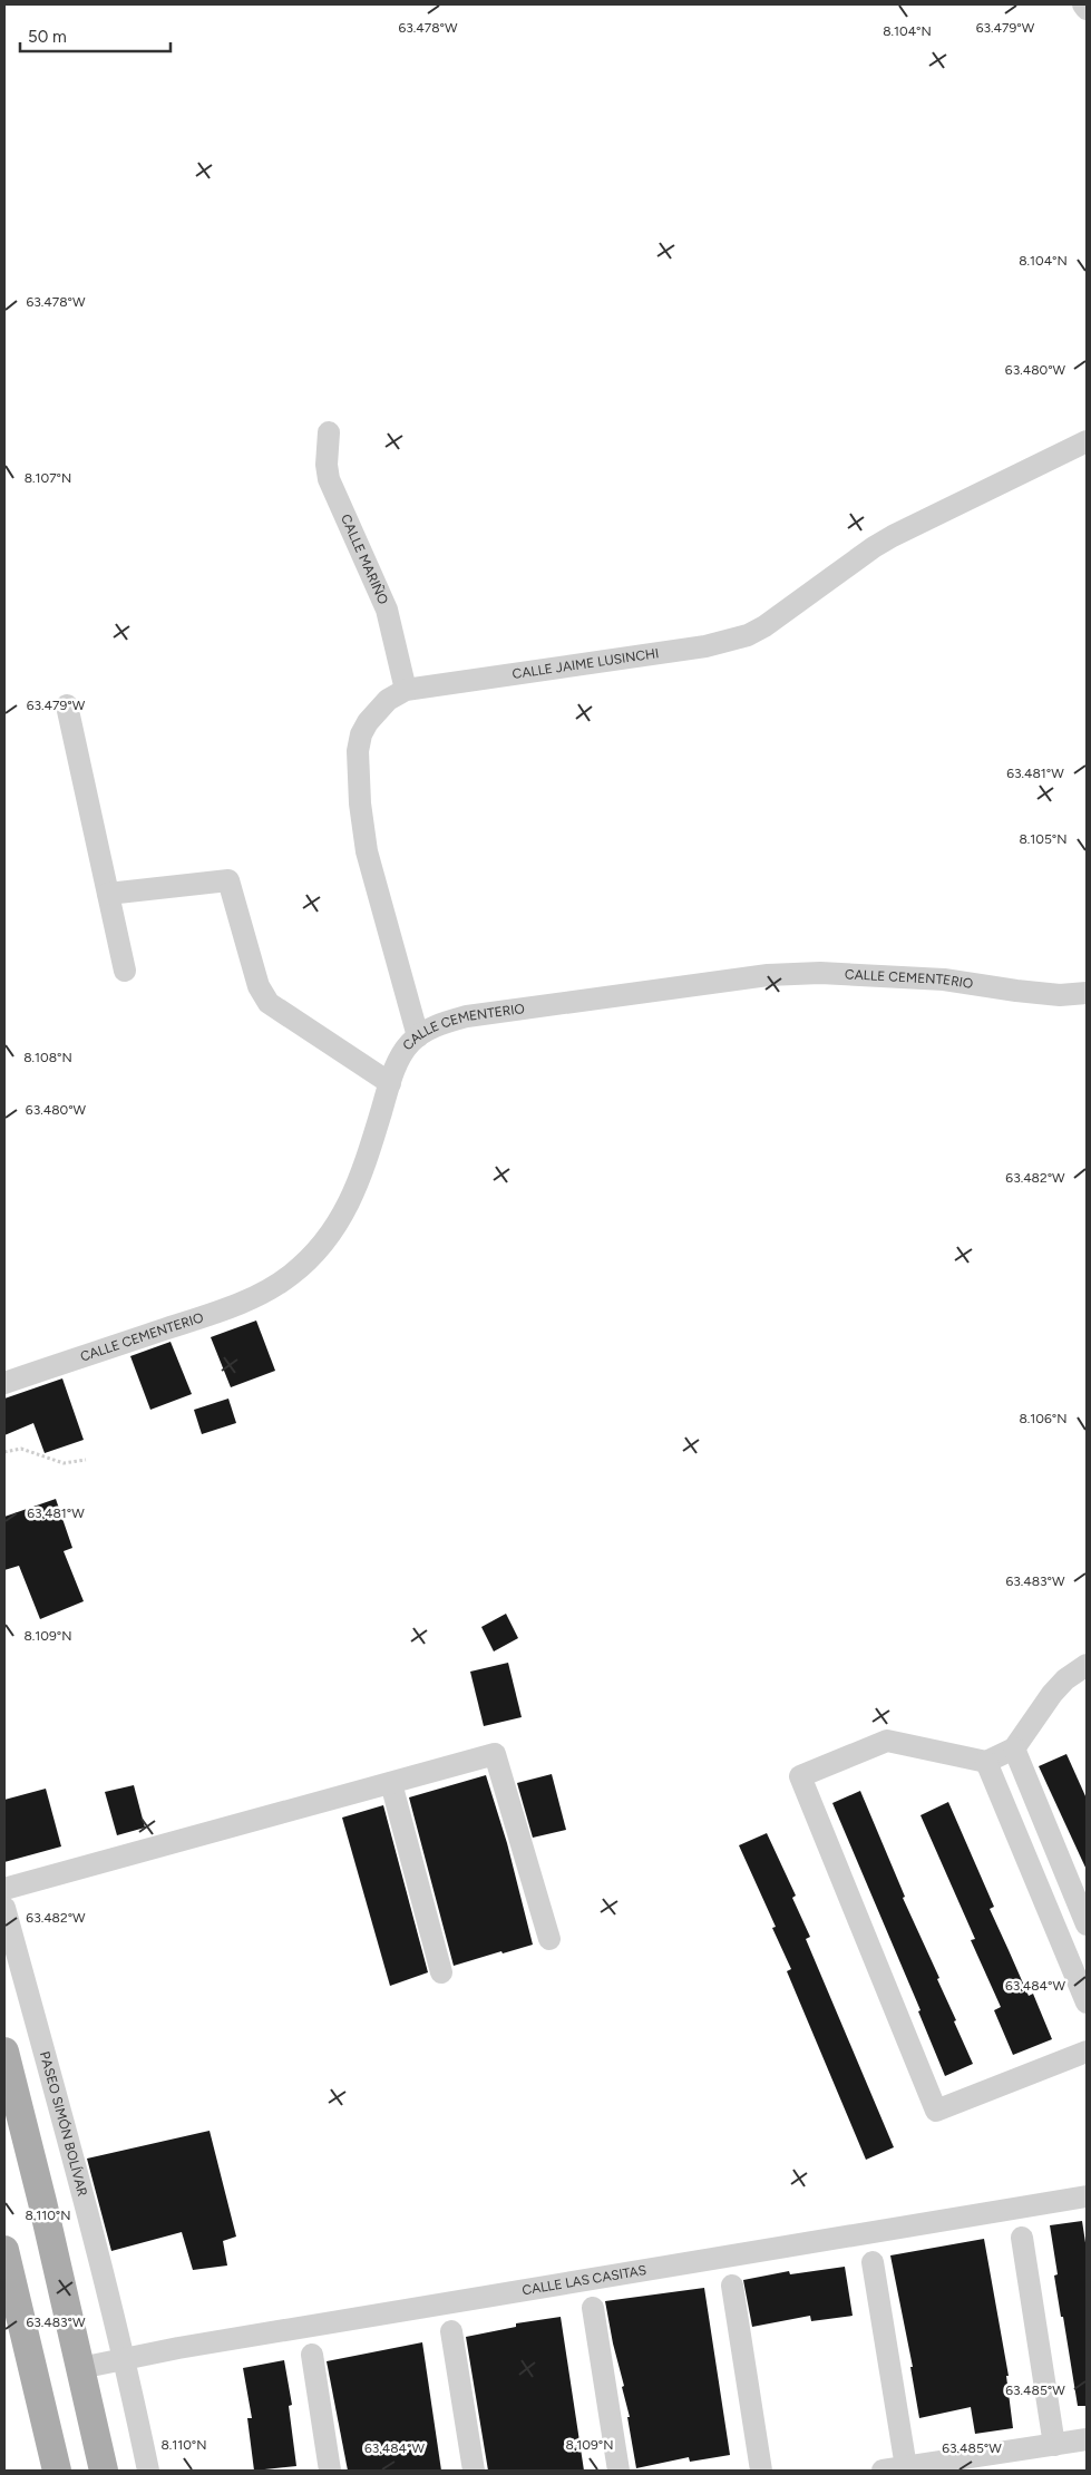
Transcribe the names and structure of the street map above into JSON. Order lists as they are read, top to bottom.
{
  "streets": {
    "street": [
      "CALLE MARIÑO",
      "CALLE JAIME LUSINCHI",
      "CALLE CEMENTERIO",
      "PASEO SIMÓN BOLÍVAR",
      "CALLE LAS CASITAS"
    ]
  },
  "crossings": [
    ["CALLE MARIÑO", "CALLE JAIME LUSINCHI"],
    ["CALLE JAIME LUSINCHI", "CALLE CEMENTERIO"],
    ["PASEO SIMÓN BOLÍVAR", "CALLE LAS CASITAS"]
  ],
  "scale_bar": "50 m",
  "coordinates": [
    "63.478°W",
    "63.479°W",
    "8.104°N",
    "63.480°W",
    "8.107°N",
    "63.481°W",
    "8.105°N",
    "8.108°N",
    "63.482°W",
    "8.106°N",
    "63.483°W",
    "8.109°N",
    "63.484°W",
    "8.110°N",
    "63.485°W"
  ]
}
